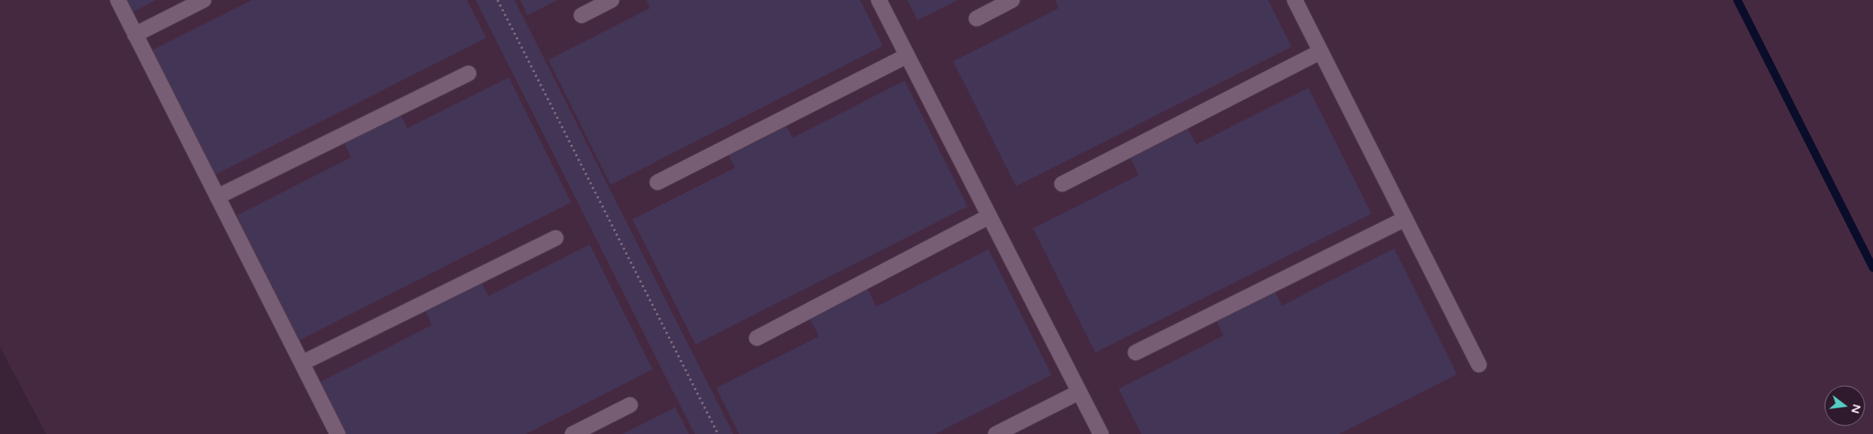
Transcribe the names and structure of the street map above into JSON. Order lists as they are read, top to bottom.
{
  "north": "right"
}
